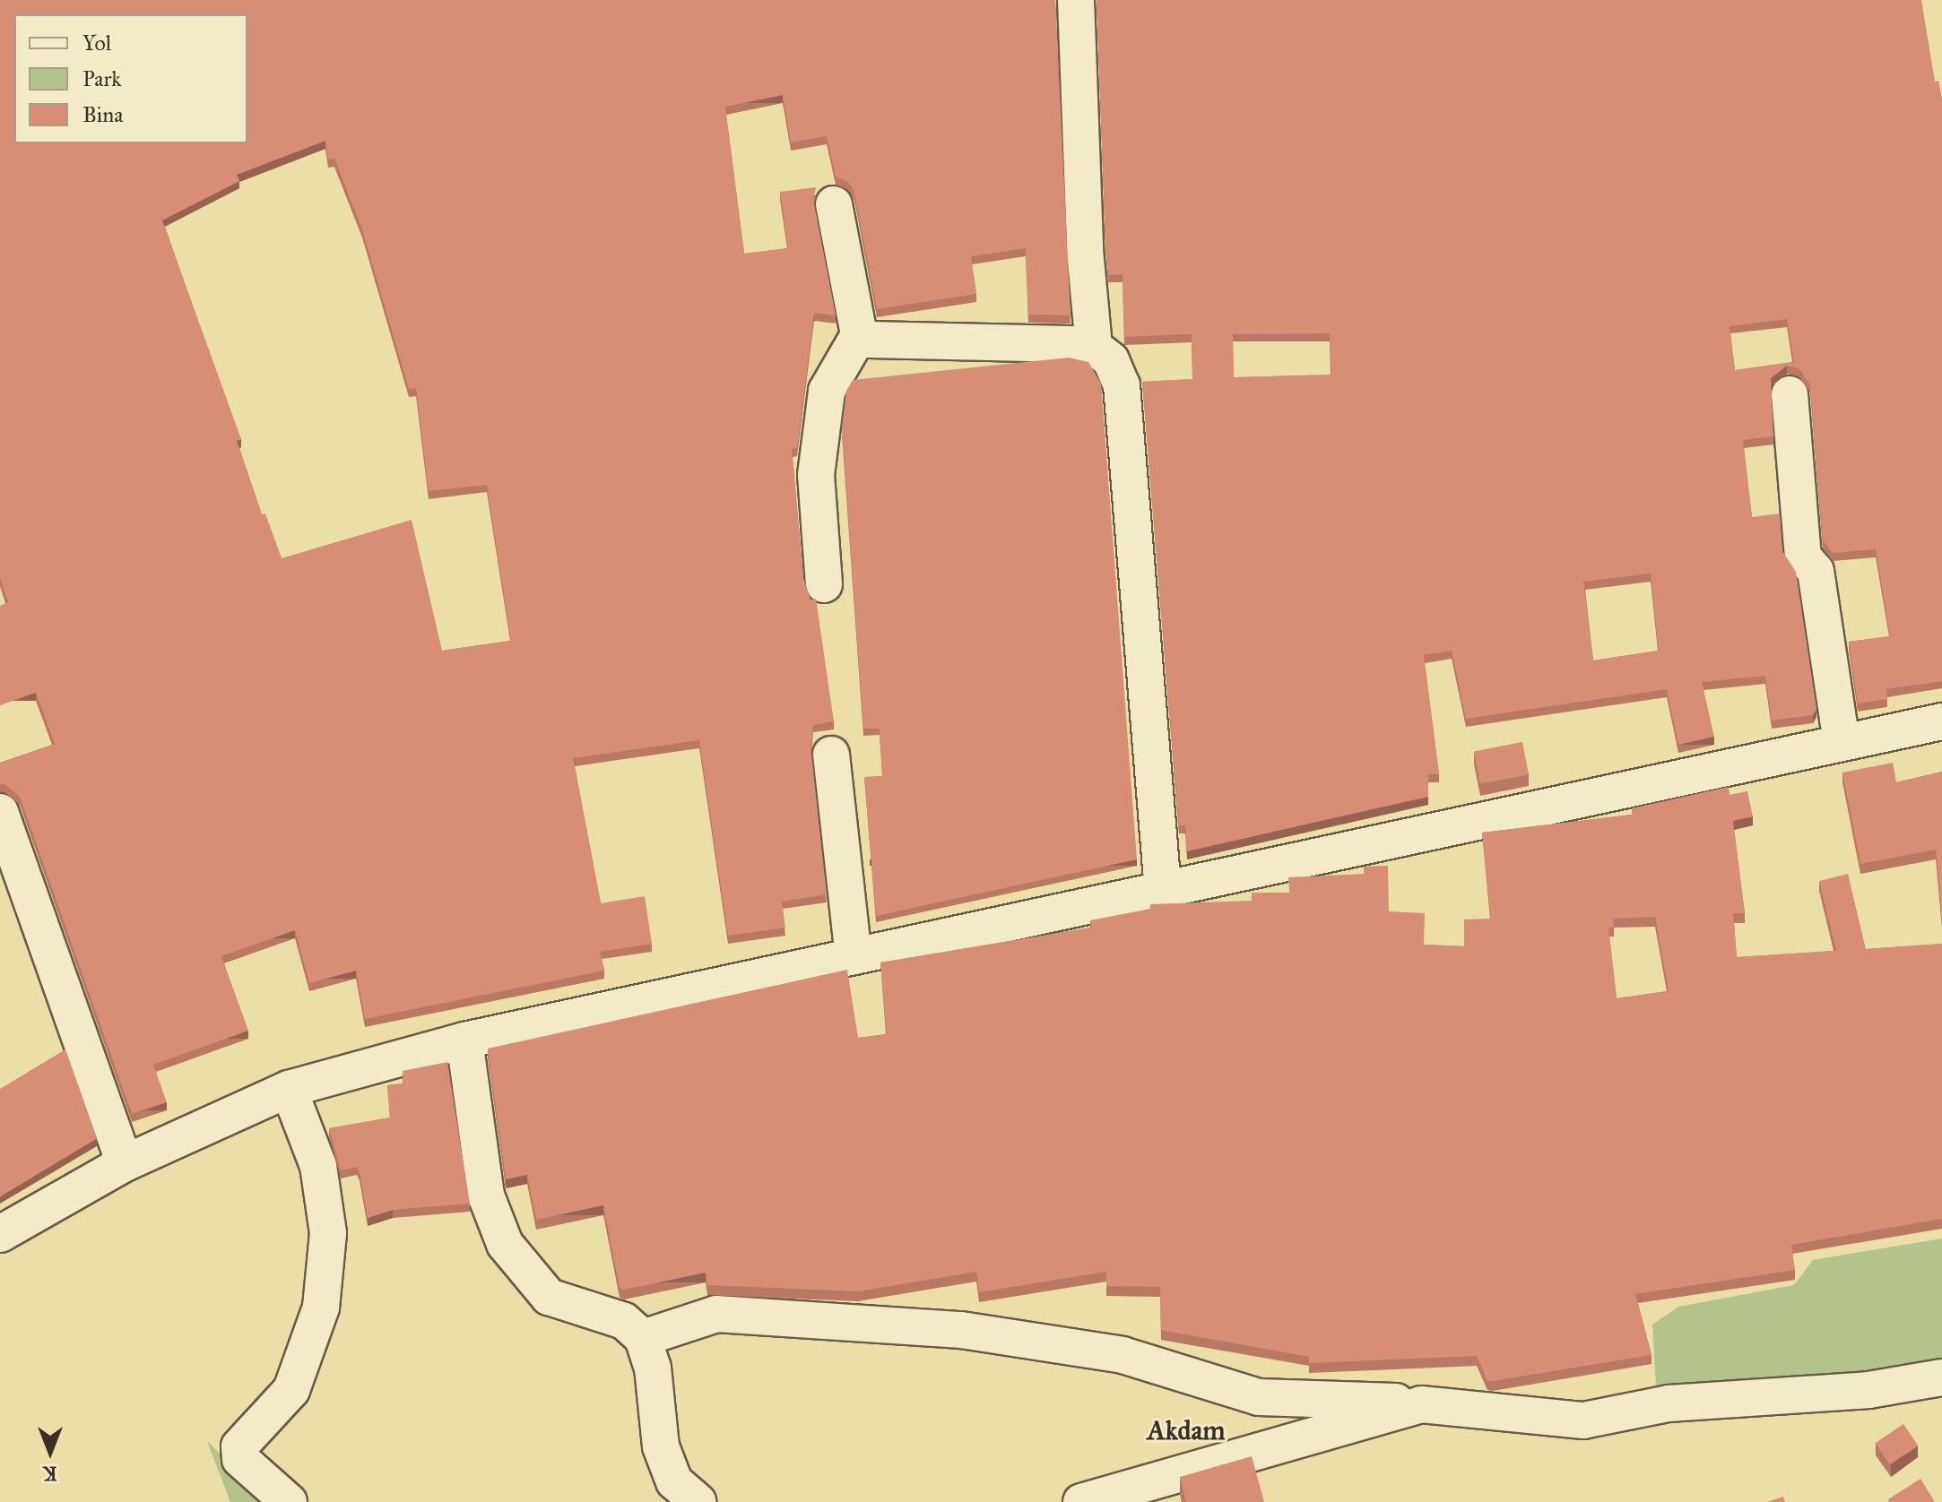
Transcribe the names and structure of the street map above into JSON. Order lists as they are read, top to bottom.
{
  "districts": ["Akdam"],
  "legend": ["Yol", "Park", "Bina"],
  "north": "bottom"
}
